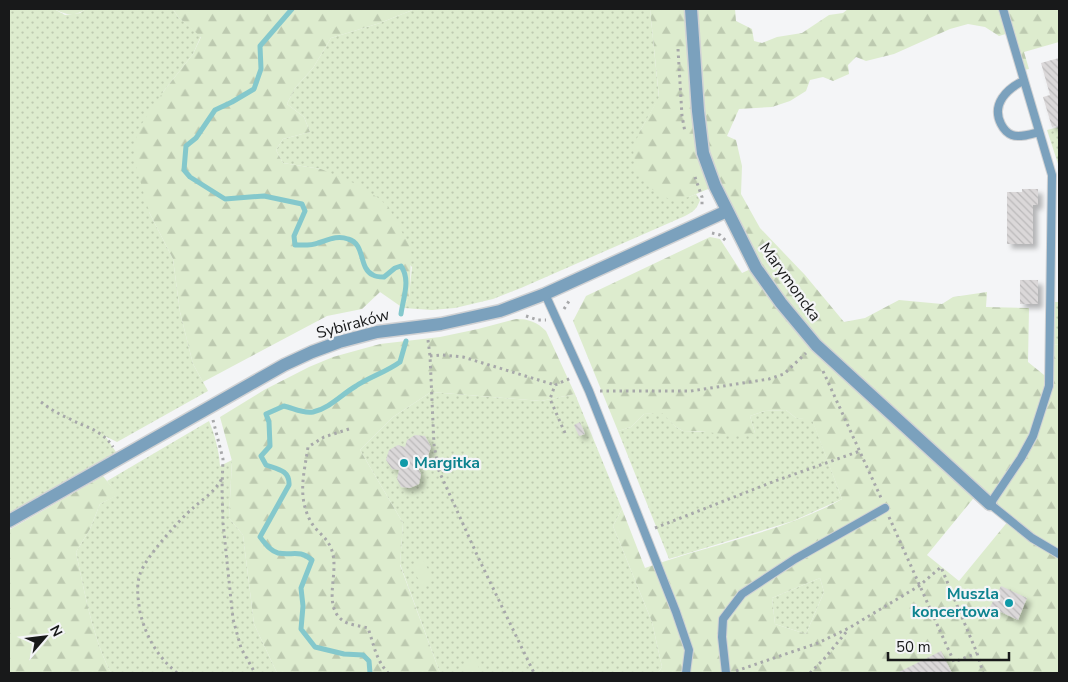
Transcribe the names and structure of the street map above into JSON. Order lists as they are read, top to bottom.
{
  "streets": {
    "street": ["Marymoncka", "Sybiraków"]
  },
  "crossings": [
    ["Marymoncka", "Sybiraków"]
  ],
  "places": ["Margitka", "Muszla koncertowa"],
  "scale_bar": "50 m",
  "north": "top right"
}
